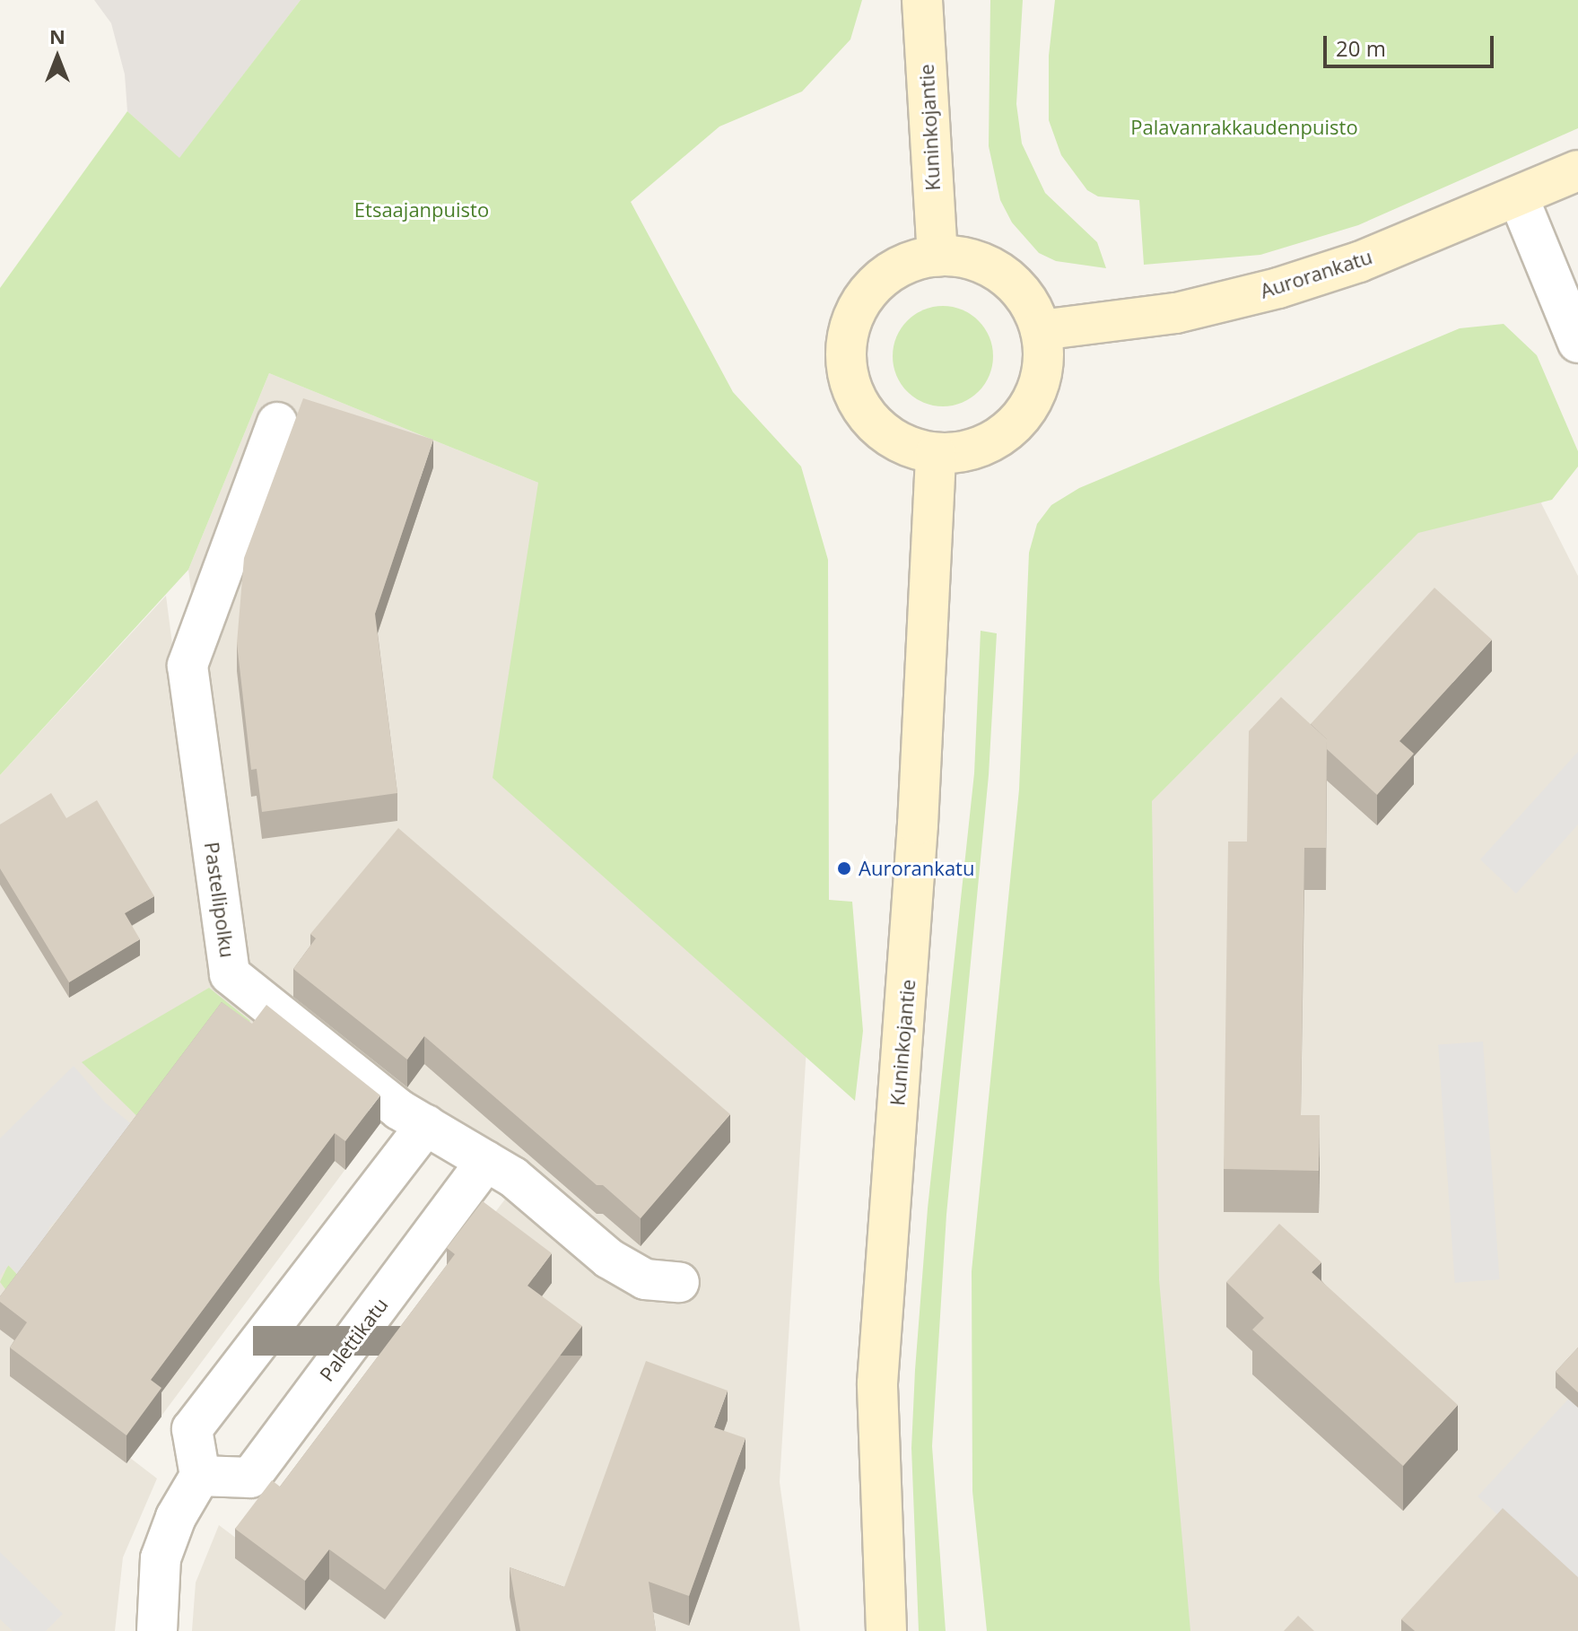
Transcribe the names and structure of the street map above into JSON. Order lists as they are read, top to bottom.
{
  "streets": {
    "main road": ["Kuninkojantie", "Aurorankatu"],
    "street": ["Pastellipolku", "Palettikatu"]
  },
  "crossings": [
    ["Kuninkojantie", "Aurorankatu"],
    ["Pastellipolku", "Palettikatu"]
  ],
  "parks": ["Palavanrakkaudenpuisto", "Etsaajanpuisto"],
  "places": ["Aurorankatu"],
  "scale_bar": "20 m",
  "north": "top"
}
